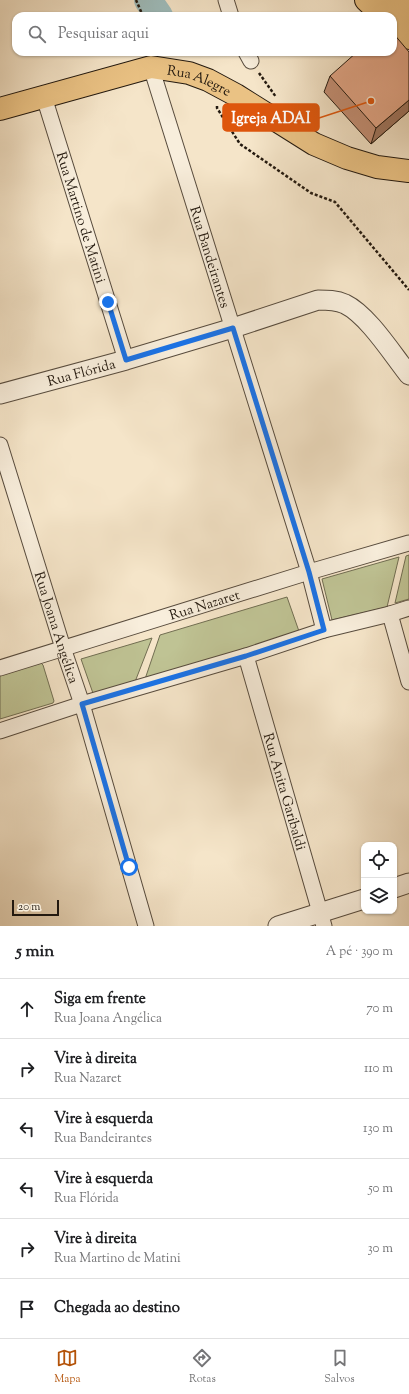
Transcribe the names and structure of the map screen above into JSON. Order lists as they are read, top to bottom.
{
  "streets": {
    "main road": ["Rua Alegre"],
    "street": [
      "Rua Martino de Matini",
      "Rua Bandeirantes",
      "Rua Flórida",
      "Rua Nazaret",
      "Rua Joana Angélica",
      "Rua Anita Garibaldi"
    ]
  },
  "crossings": [
    ["Rua Alegre", "Rua Martino de Matini"],
    ["Rua Alegre", "Rua Bandeirantes"],
    ["Rua Martino de Matini", "Rua Flórida"],
    ["Rua Bandeirantes", "Rua Flórida"],
    ["Rua Bandeirantes", "Rua Nazaret"],
    ["Rua Nazaret", "Rua Joana Angélica"]
  ],
  "places": ["Igreja ADAI"],
  "scale_bar": "20 m",
  "page": {
    "search": "Pesquisar aqui",
    "scale": "20 m",
    "heading": ["5 min", "A pé · 390 m"],
    "list": [
      ["Siga em frente", "Rua Joana Angélica", "70 m"],
      ["Vire à direita", "Rua Nazaret", "110 m"],
      ["Vire à esquerda", "Rua Bandeirantes", "130 m"],
      ["Vire à esquerda", "Rua Flórida", "50 m"],
      ["Vire à direita", "Rua Martino de Matini", "30 m"],
      "Chegada ao destino"
    ],
    "nav": ["Mapa", "Rotas", "Salvos"]
  }
}
